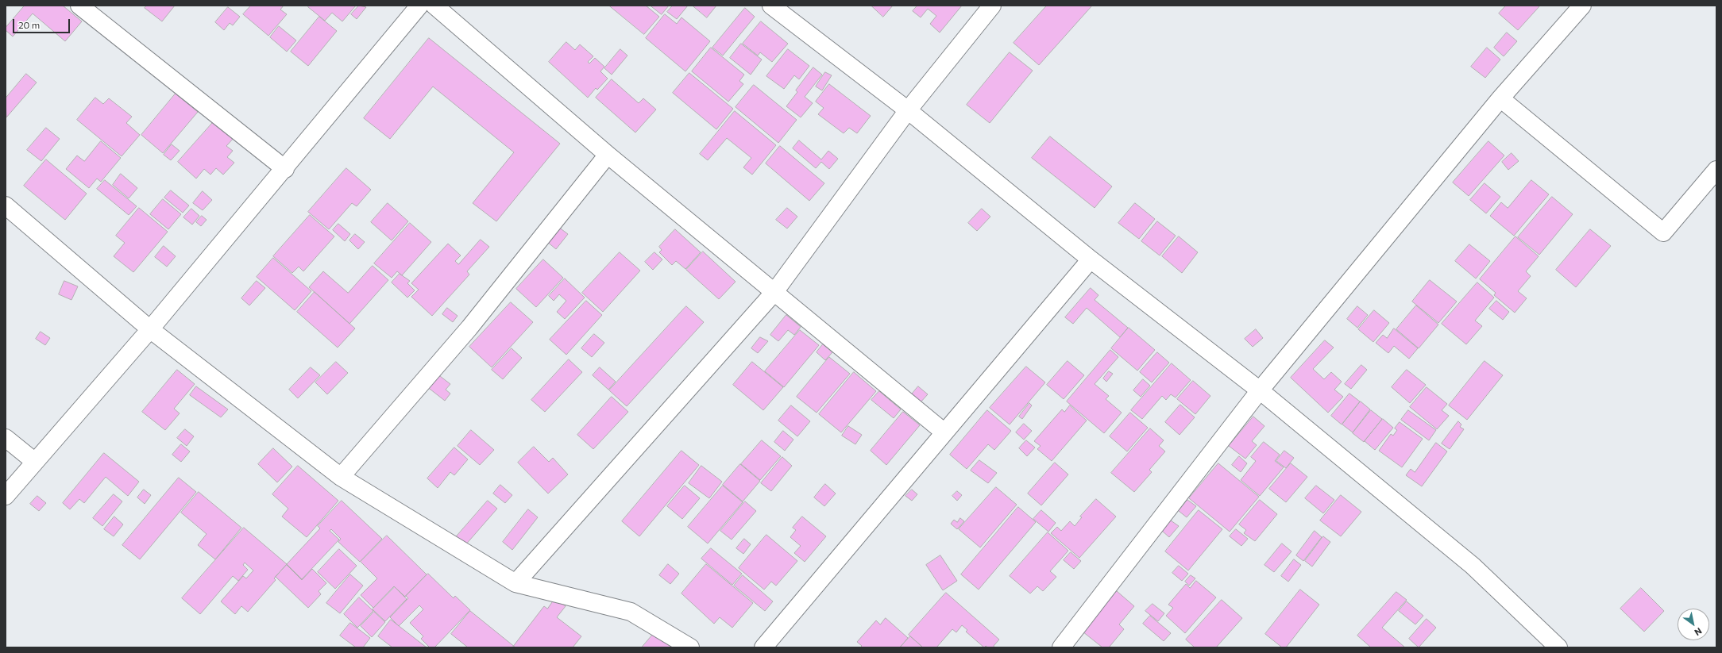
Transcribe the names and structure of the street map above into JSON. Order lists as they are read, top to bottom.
{
  "scale_bar": "20 m",
  "north": "bottom right"
}
